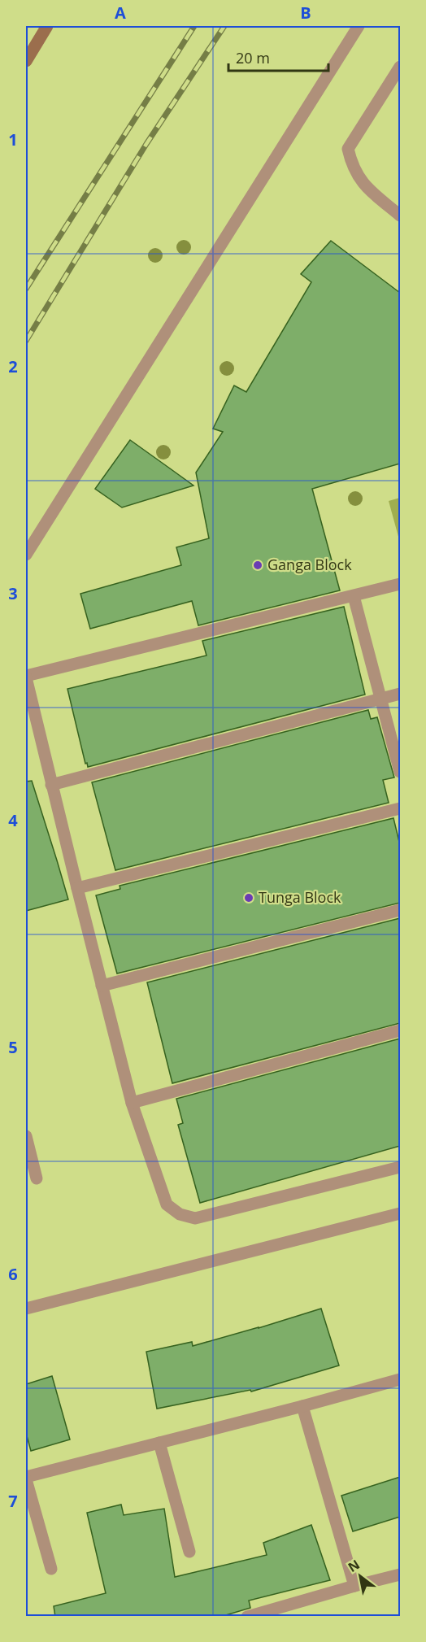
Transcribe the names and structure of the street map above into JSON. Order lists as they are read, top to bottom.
{
  "places": ["Ganga Block", "Tunga Block"],
  "scale_bar": "20 m",
  "north": "top left",
  "grid": {
    "columns": ["A", "B"],
    "rows": [
      "1",
      "2",
      "3",
      "4",
      "5",
      "6",
      "7"
    ]
  }
}
